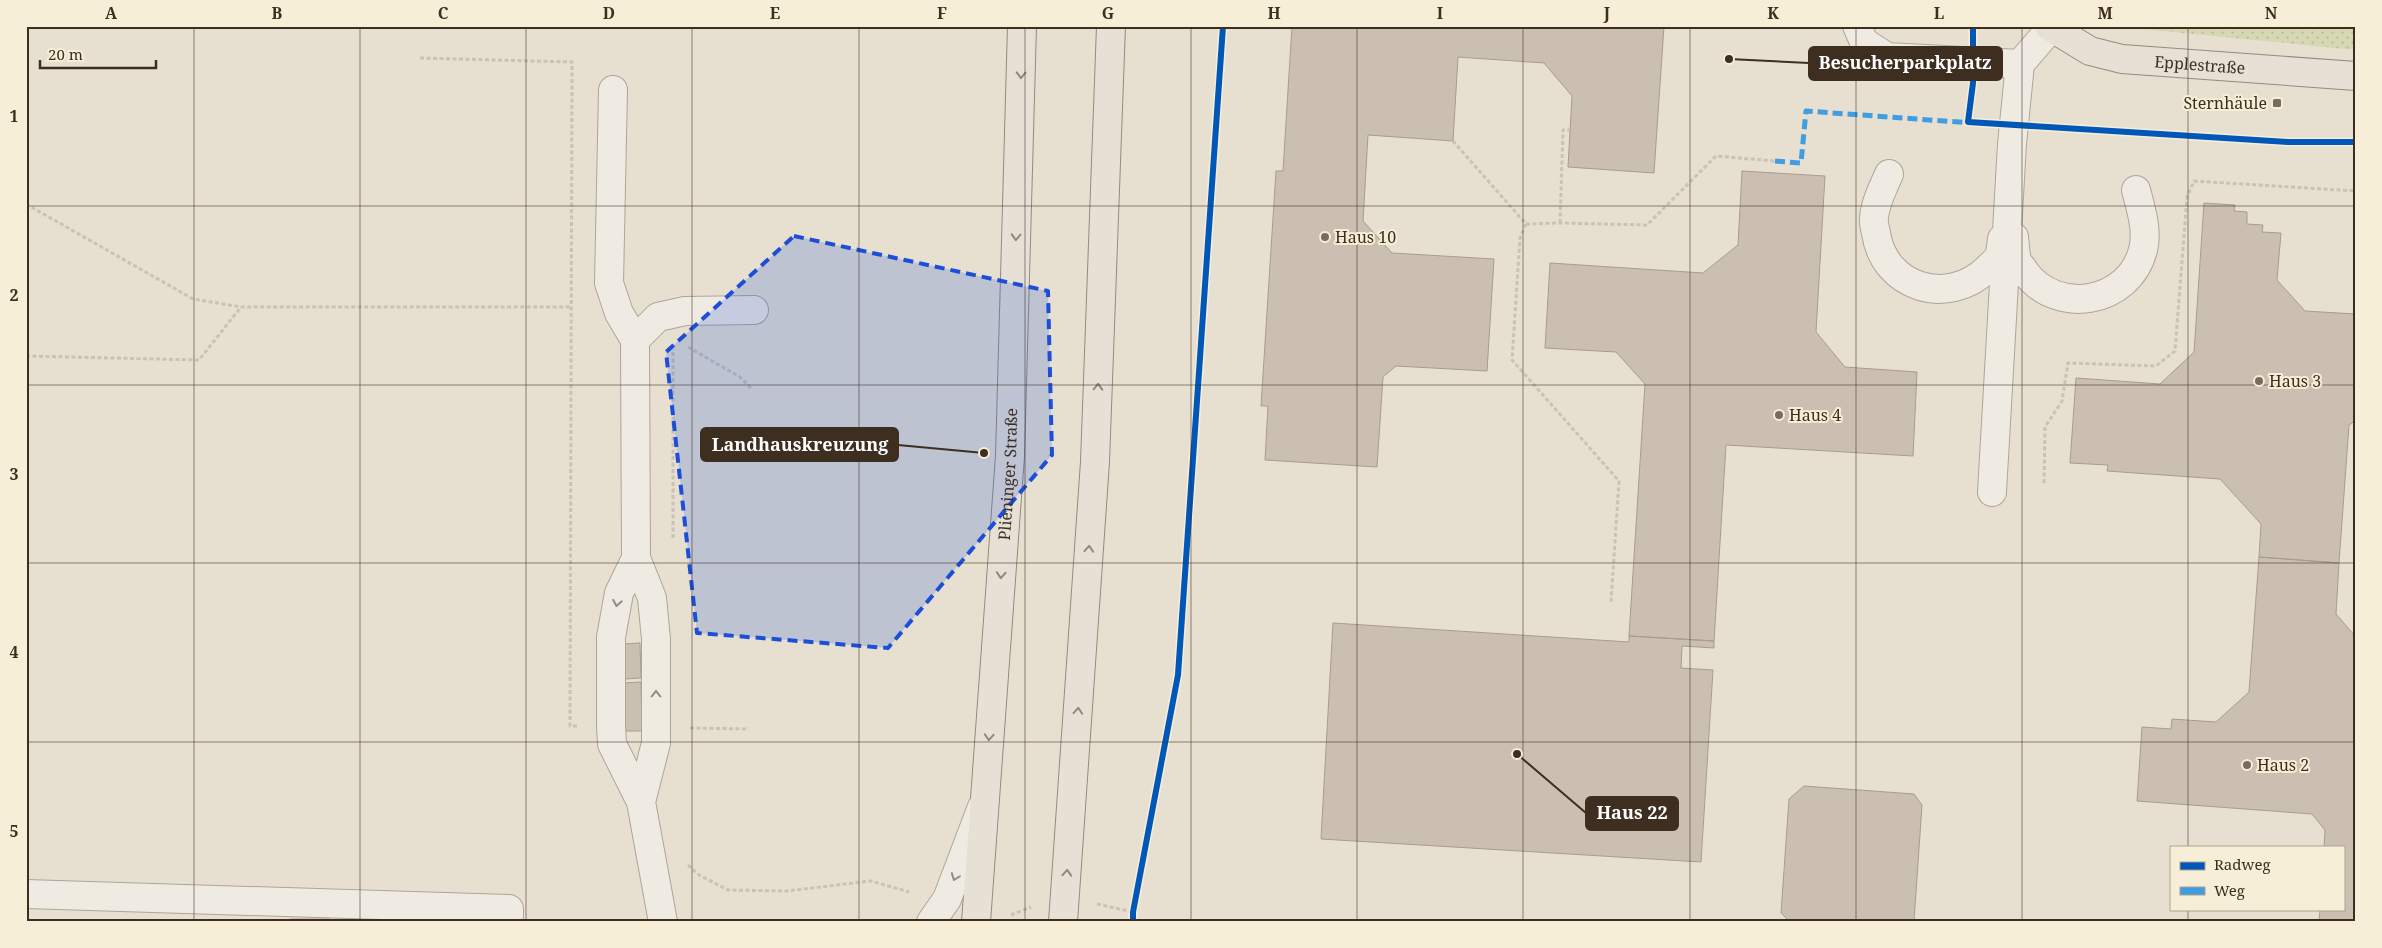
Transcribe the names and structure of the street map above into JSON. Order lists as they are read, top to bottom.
{
  "streets": {
    "main road": ["Epplestraße", "Plieninger Straße"]
  },
  "places": {
    "other": [
      "Besucherparkplatz",
      "Haus 10",
      "Haus 3",
      "Haus 4",
      "Landhauskreuzung",
      "Haus 22",
      "Haus 2"
    ],
    "transit": ["Sternhäule"]
  },
  "legend": ["Radweg", "Weg"],
  "scale_bar": "20 m",
  "grid": {
    "columns": [
      "A",
      "B",
      "C",
      "D",
      "E",
      "F",
      "G",
      "H",
      "I",
      "J",
      "K",
      "L",
      "M",
      "N"
    ],
    "rows": [
      "1",
      "2",
      "3",
      "4",
      "5"
    ]
  }
}
